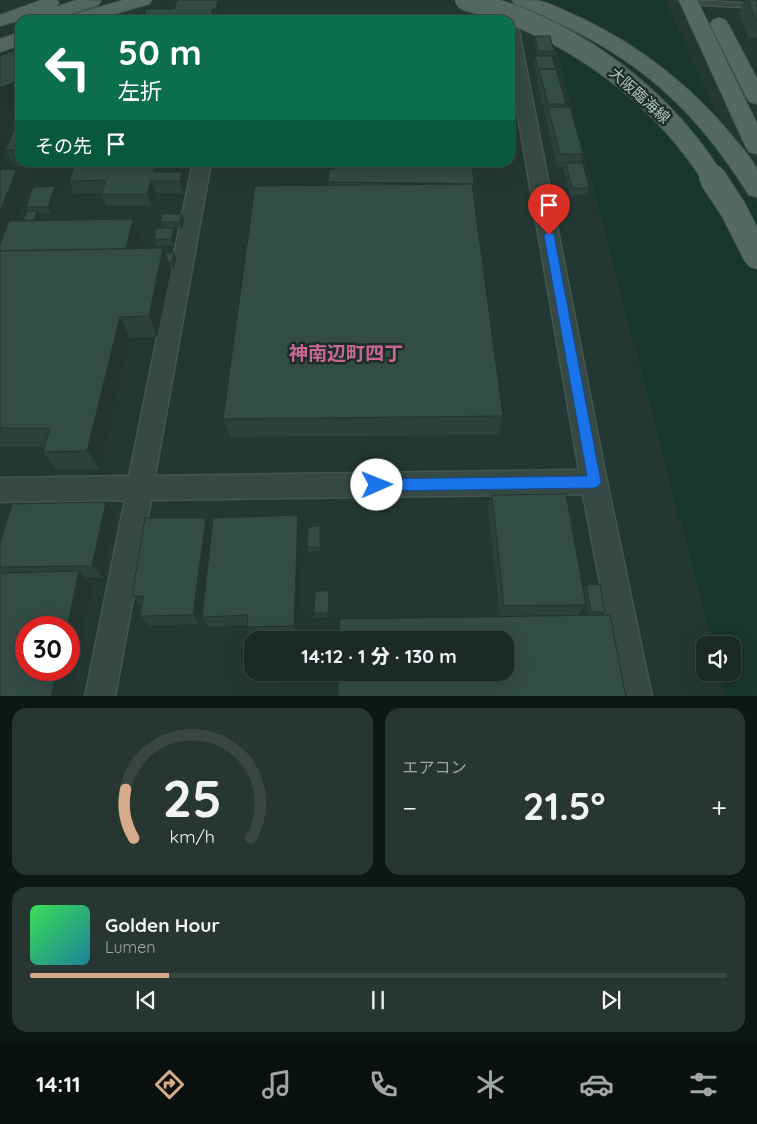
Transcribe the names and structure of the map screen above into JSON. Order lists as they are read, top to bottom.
{
  "streets": {
    "main road": ["大阪臨海線"]
  },
  "districts": ["神南辺町四丁"],
  "page": {
    "turn": ["50 m", "左折"],
    "then": "その先",
    "limit": "30",
    "trip": "14:12 · 1 分 · 130 m",
    "tile": "エアコン",
    "heat": ["−", "21.5°", "+"],
    "song": ["Golden Hour", "Lumen"],
    "tabs": "14:11",
    "gauge": ["25", "km/h"]
  }
}
